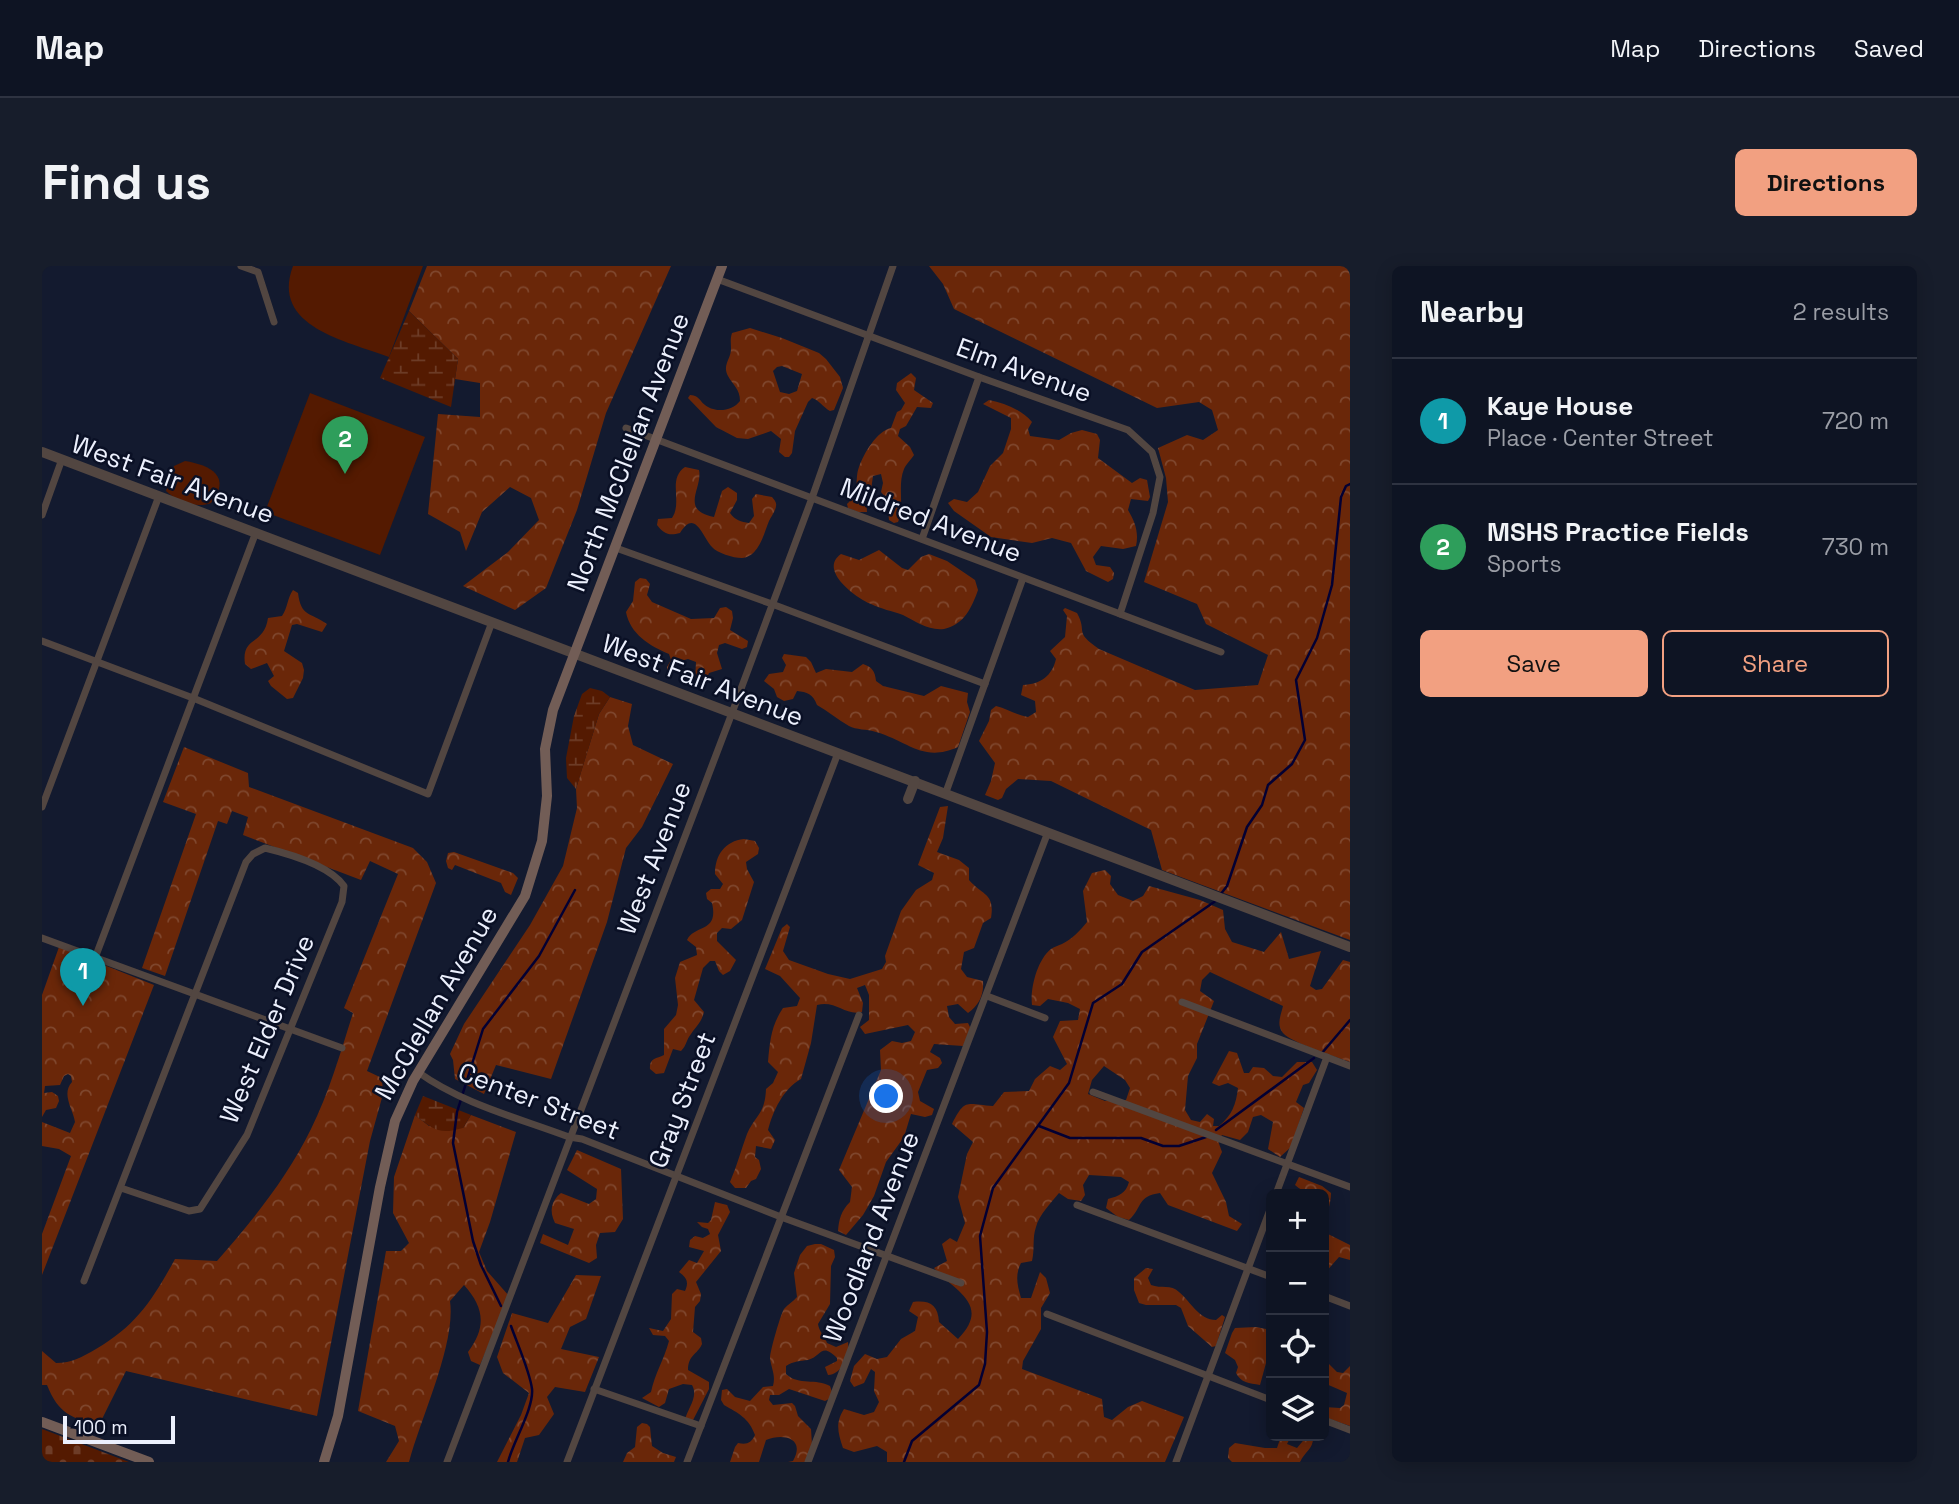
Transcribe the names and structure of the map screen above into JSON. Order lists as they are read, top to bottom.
{
  "streets": {
    "main road": ["North McClellan Avenue", "McClellan Avenue"],
    "street": [
      "Elm Avenue",
      "West Fair Avenue",
      "Mildred Avenue",
      "West Avenue",
      "West Elder Drive",
      "Gray Street",
      "Center Street",
      "Woodland Avenue"
    ]
  },
  "crossings": [
    ["Elm Avenue", "North McClellan Avenue"],
    ["Elm Avenue", "Mildred Avenue"],
    ["Elm Avenue", "West Avenue"],
    ["North McClellan Avenue", "West Fair Avenue"],
    ["North McClellan Avenue", "Mildred Avenue"],
    ["North McClellan Avenue", "McClellan Avenue"],
    ["West Fair Avenue", "West Avenue"],
    ["West Fair Avenue", "McClellan Avenue"],
    ["West Fair Avenue", "Gray Street"],
    ["West Fair Avenue", "Woodland Avenue"],
    ["Mildred Avenue", "West Avenue"],
    ["West Avenue", "Center Street"],
    ["McClellan Avenue", "Center Street"],
    ["Gray Street", "Center Street"],
    ["Center Street", "Woodland Avenue"]
  ],
  "scale_bar": "100 m",
  "page": {
    "header": "Map",
    "nav": ["Map", "Directions", "Saved"],
    "buttons": [
      "Directions",
      ["Save", "Share"]
    ],
    "title": "Find us",
    "heading": ["Nearby", "2 results"],
    "list": [
      {
        "mark": "1",
        "name": "Kaye House",
        "note": "Place · Center Street",
        "value": "720 m"
      },
      {
        "mark": "2",
        "name": "MSHS Practice Fields",
        "note": "Sports",
        "value": "730 m"
      }
    ],
    "pins": ["2", "1"],
    "map_buttons": ["+", "−"],
    "scale": "100 m"
  }
}
